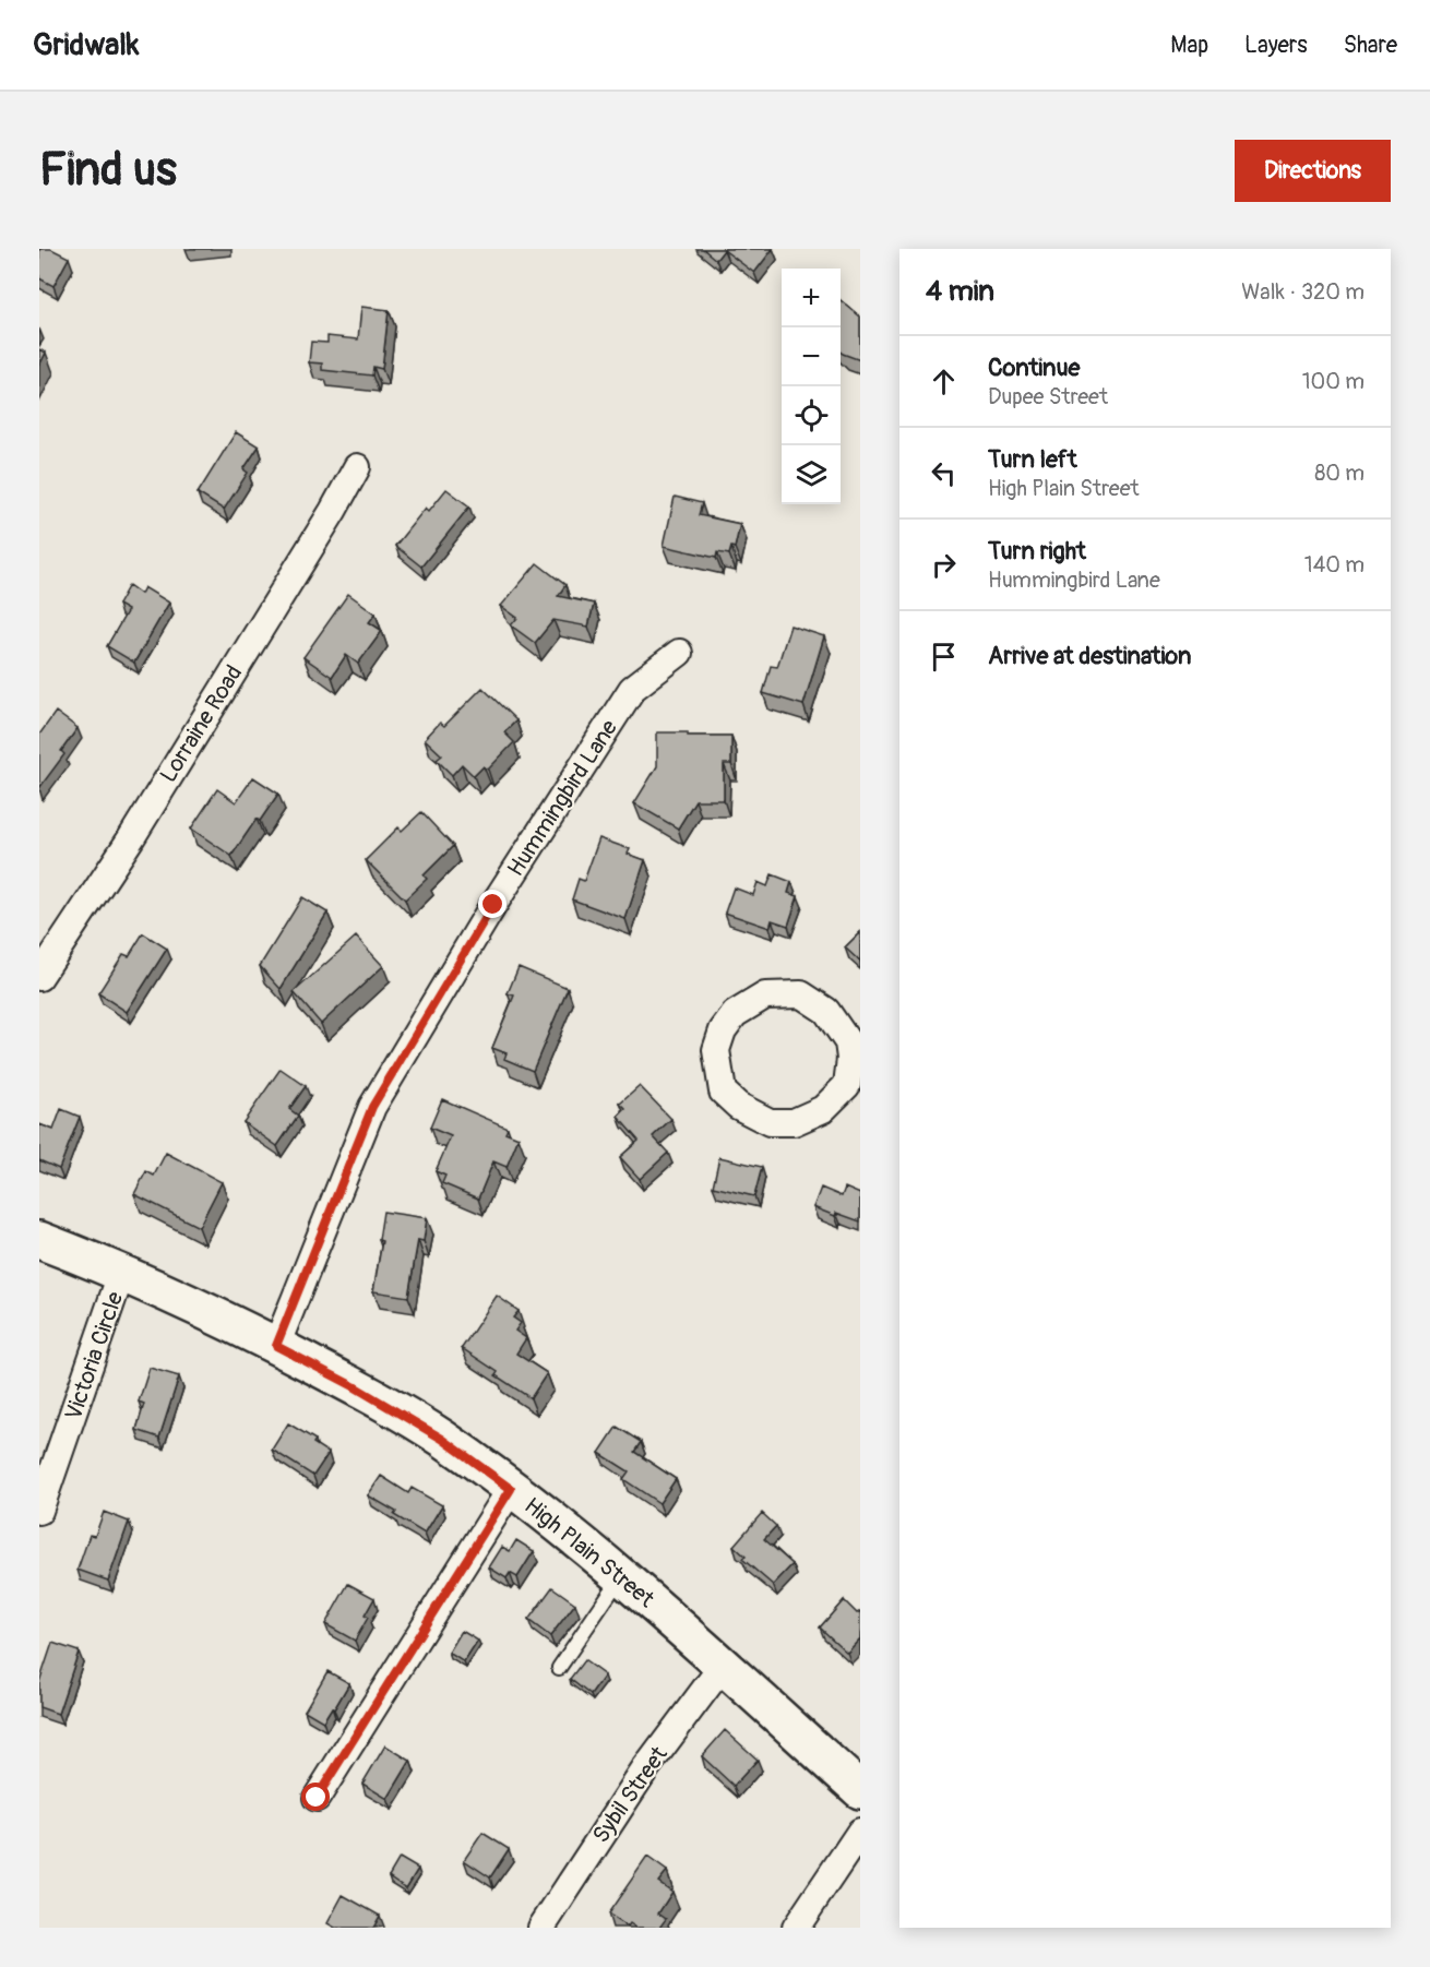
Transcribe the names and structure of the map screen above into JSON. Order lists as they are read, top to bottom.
{
  "streets": {
    "main road": ["High Plain Street"],
    "street": [
      "Lorraine Road",
      "Hummingbird Lane",
      "Victoria Circle",
      "Sybil Street"
    ]
  },
  "crossings": [
    ["Hummingbird Lane", "High Plain Street"],
    ["Victoria Circle", "High Plain Street"],
    ["High Plain Street", "Sybil Street"]
  ],
  "page": {
    "header": "Gridwalk",
    "nav": ["Map", "Layers", "Share"],
    "buttons": "Directions",
    "title": "Find us",
    "heading": ["4 min", "Walk · 320 m"],
    "map_buttons": ["+", "−"],
    "list": [
      ["Continue", "Dupee Street", "100 m"],
      ["Turn left", "High Plain Street", "80 m"],
      ["Turn right", "Hummingbird Lane", "140 m"],
      "Arrive at destination"
    ]
  }
}
